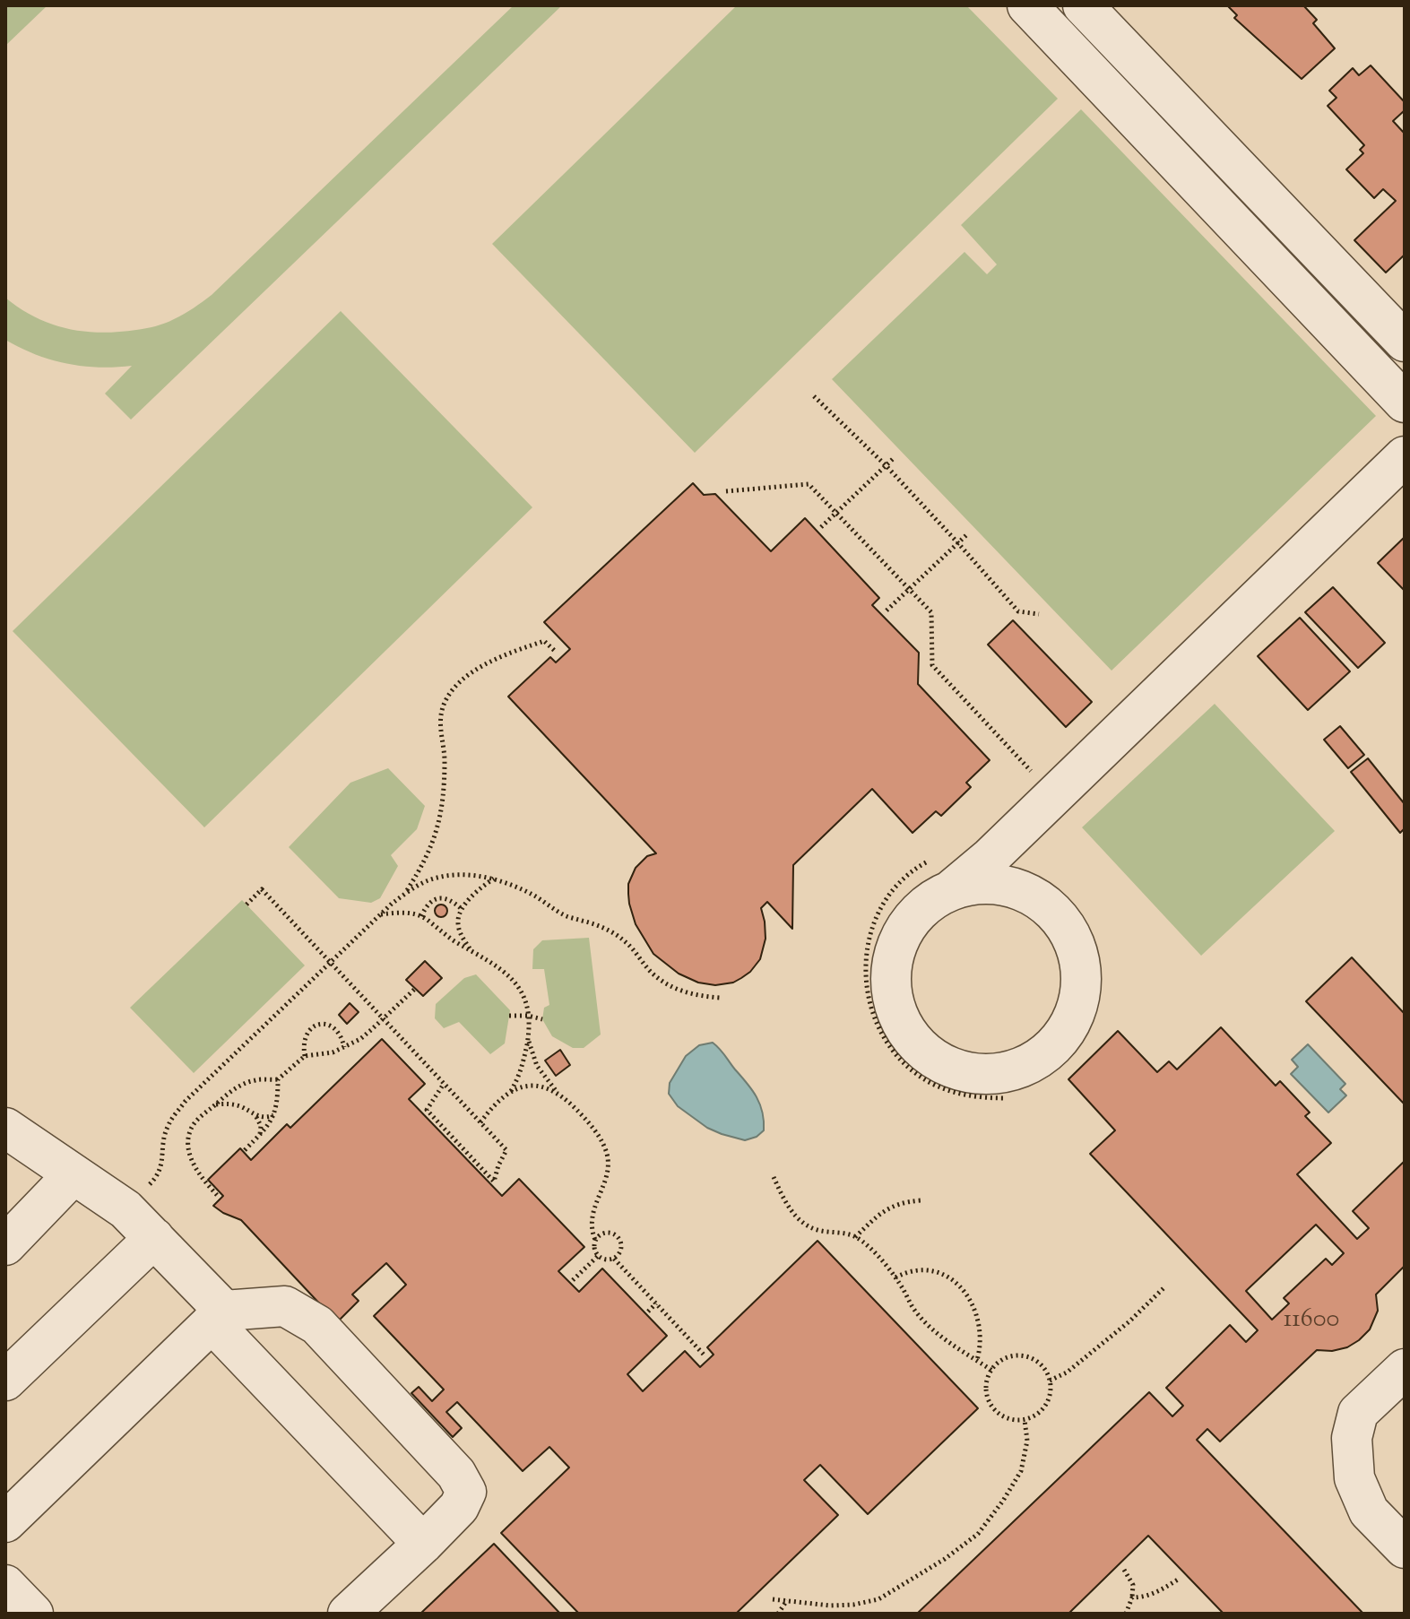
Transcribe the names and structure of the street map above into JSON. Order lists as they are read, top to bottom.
{
  "house_numbers": ["11600"]
}
